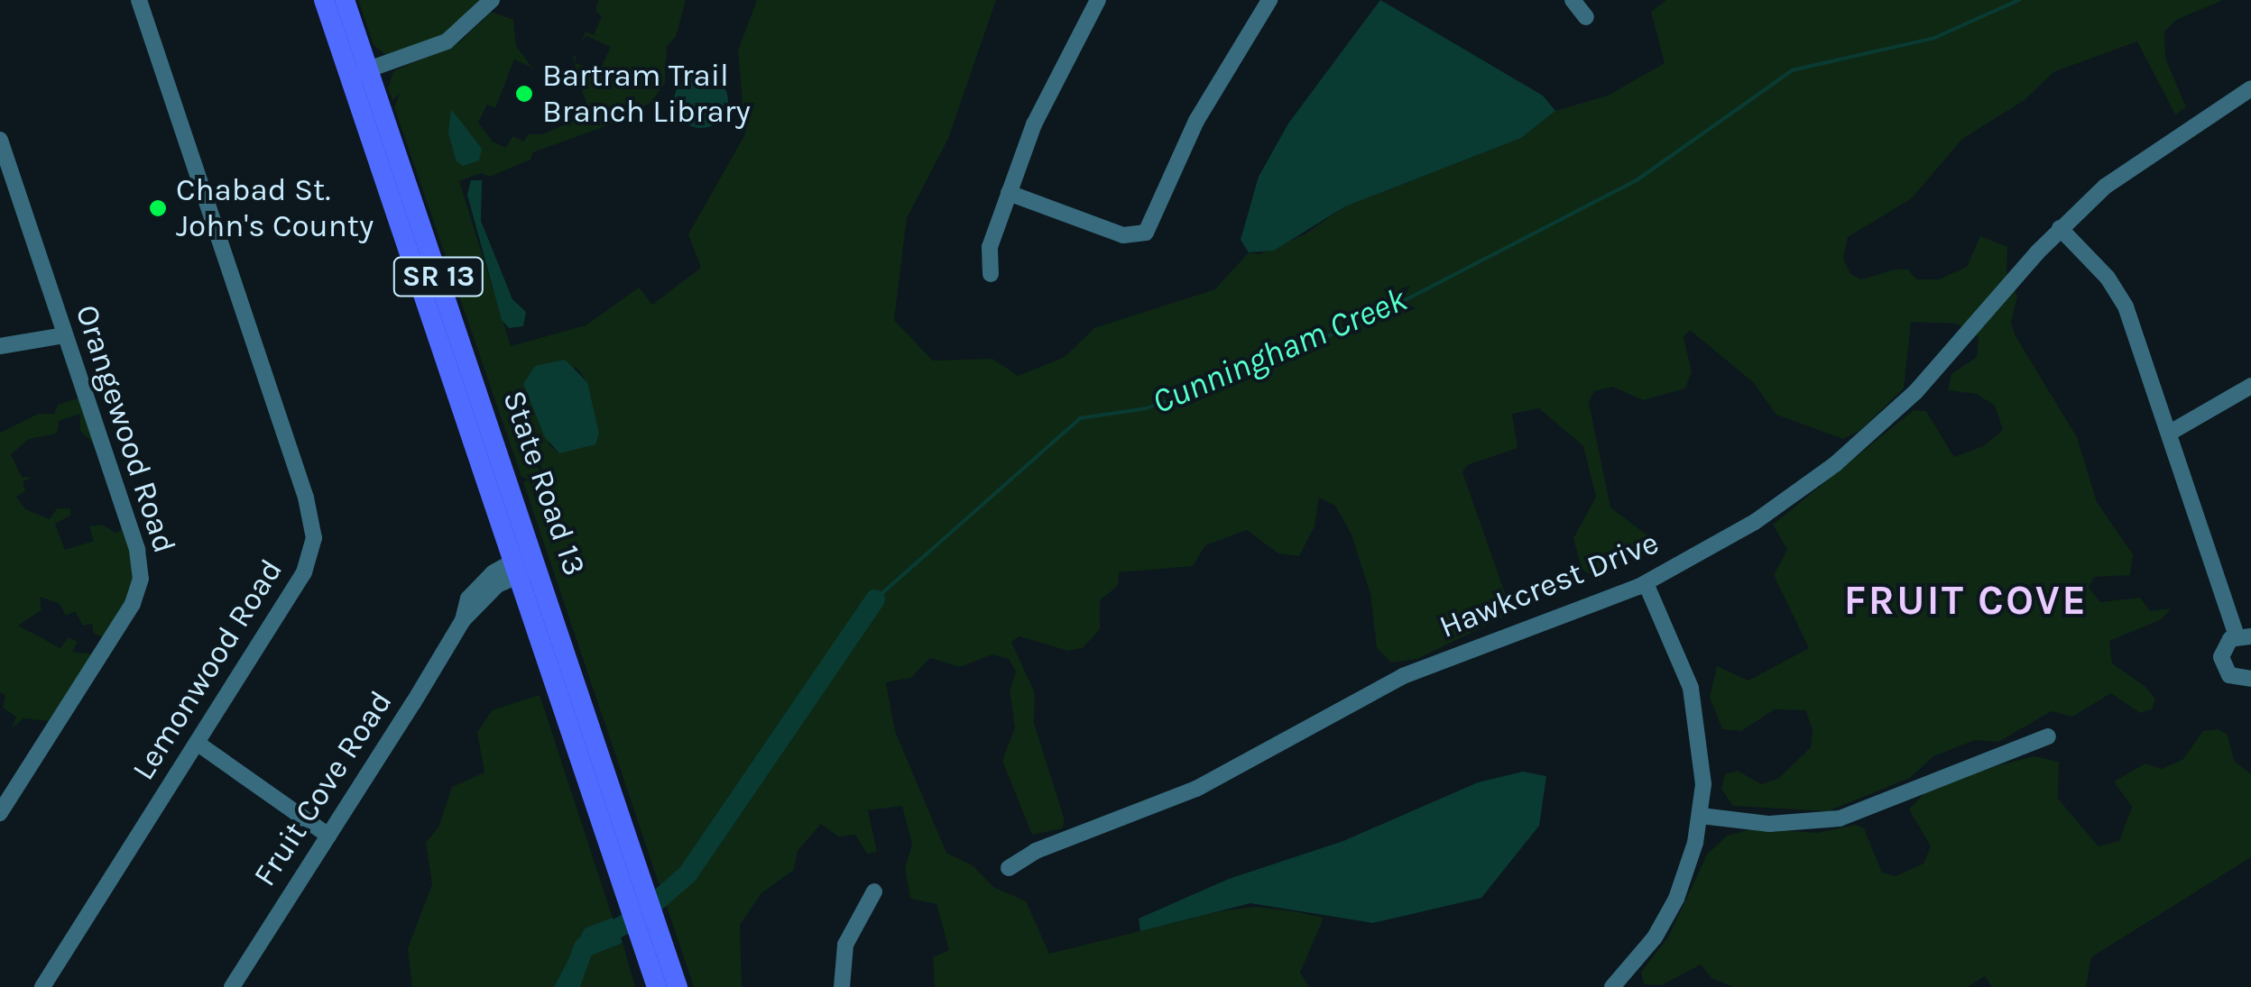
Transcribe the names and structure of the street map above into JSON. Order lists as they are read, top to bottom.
{
  "streets": {
    "main road": ["SR 13", "State Road 13"],
    "street": [
      "Orangewood Road",
      "Hawkcrest Drive",
      "Lemonwood Road",
      "Fruit Cove Road"
    ]
  },
  "crossings": [
    ["State Road 13", "Fruit Cove Road"]
  ],
  "districts": ["FRUIT COVE"],
  "water": ["Cunningham Creek"],
  "places": ["Bartram Trail Branch Library", "Chabad St. John's County"]
}
